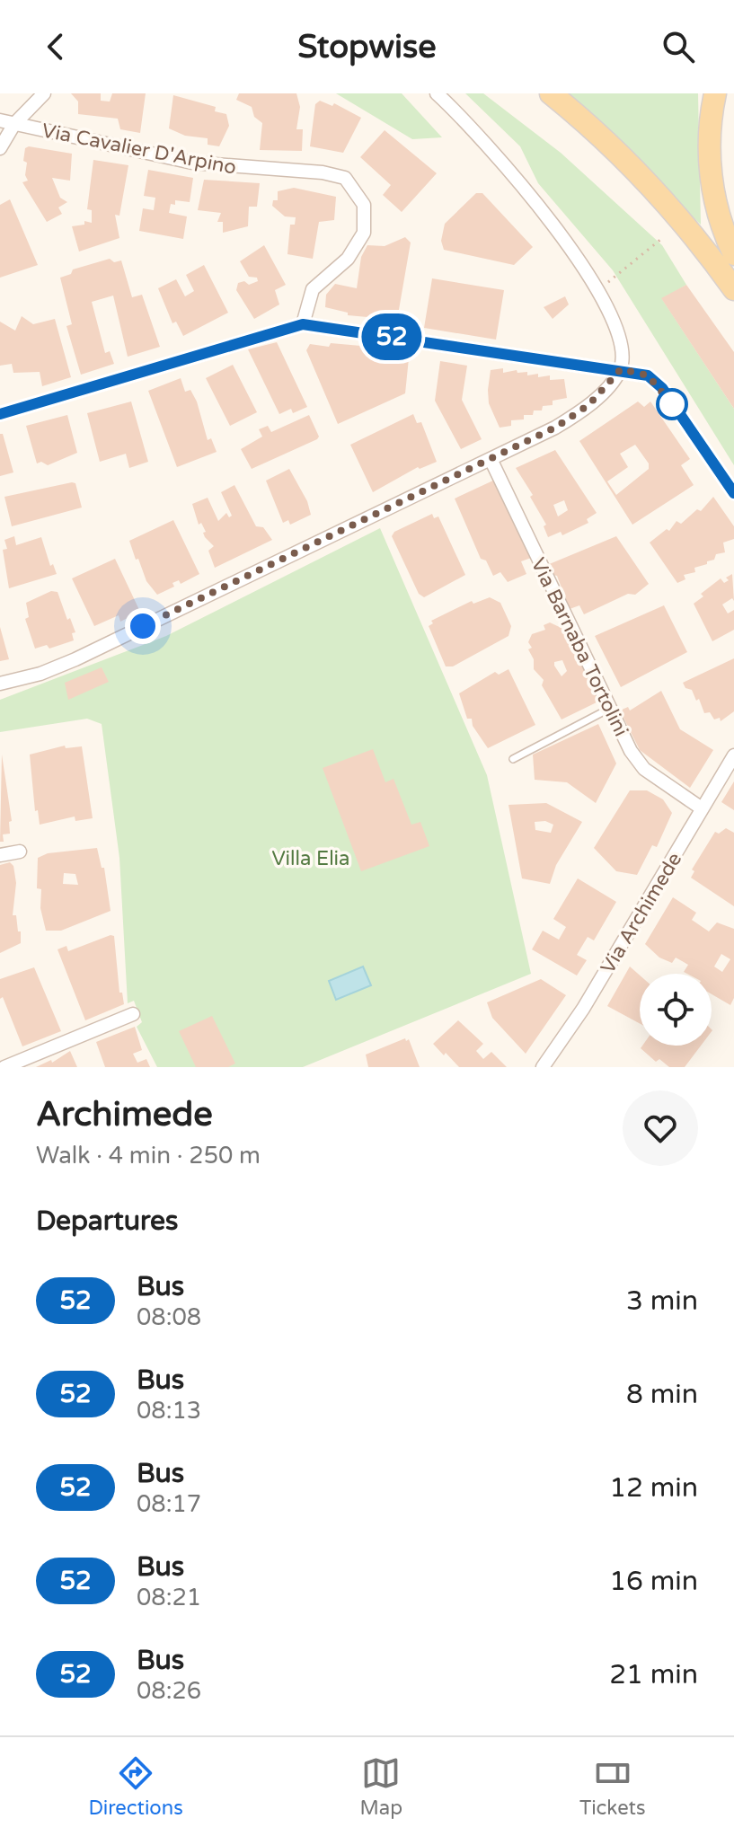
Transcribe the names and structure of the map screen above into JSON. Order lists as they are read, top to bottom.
{
  "streets": {
    "street": ["Via Cavalier D'Arpino", "Via Barnaba Tortolini", "Via Archimede"]
  },
  "crossings": [
    ["Via Barnaba Tortolini", "Via Archimede"]
  ],
  "parks": ["Villa Elia"],
  "lines": ["bus line 52"],
  "page": {
    "header": "Stopwise",
    "on_map": "52",
    "heading": [
      ["Archimede", "Walk · 4 min · 250 m"],
      "Departures"
    ],
    "list": [
      {
        "mark": "52",
        "name": "Bus",
        "note": "08:08",
        "value": "3 min"
      },
      {
        "mark": "52",
        "name": "Bus",
        "note": "08:13",
        "value": "8 min"
      },
      {
        "mark": "52",
        "name": "Bus",
        "note": "08:17",
        "value": "12 min"
      },
      {
        "mark": "52",
        "name": "Bus",
        "note": "08:21",
        "value": "16 min"
      },
      {
        "mark": "52",
        "name": "Bus",
        "note": "08:26",
        "value": "21 min"
      }
    ],
    "tabs": ["Directions", "Map", "Tickets"]
  }
}
